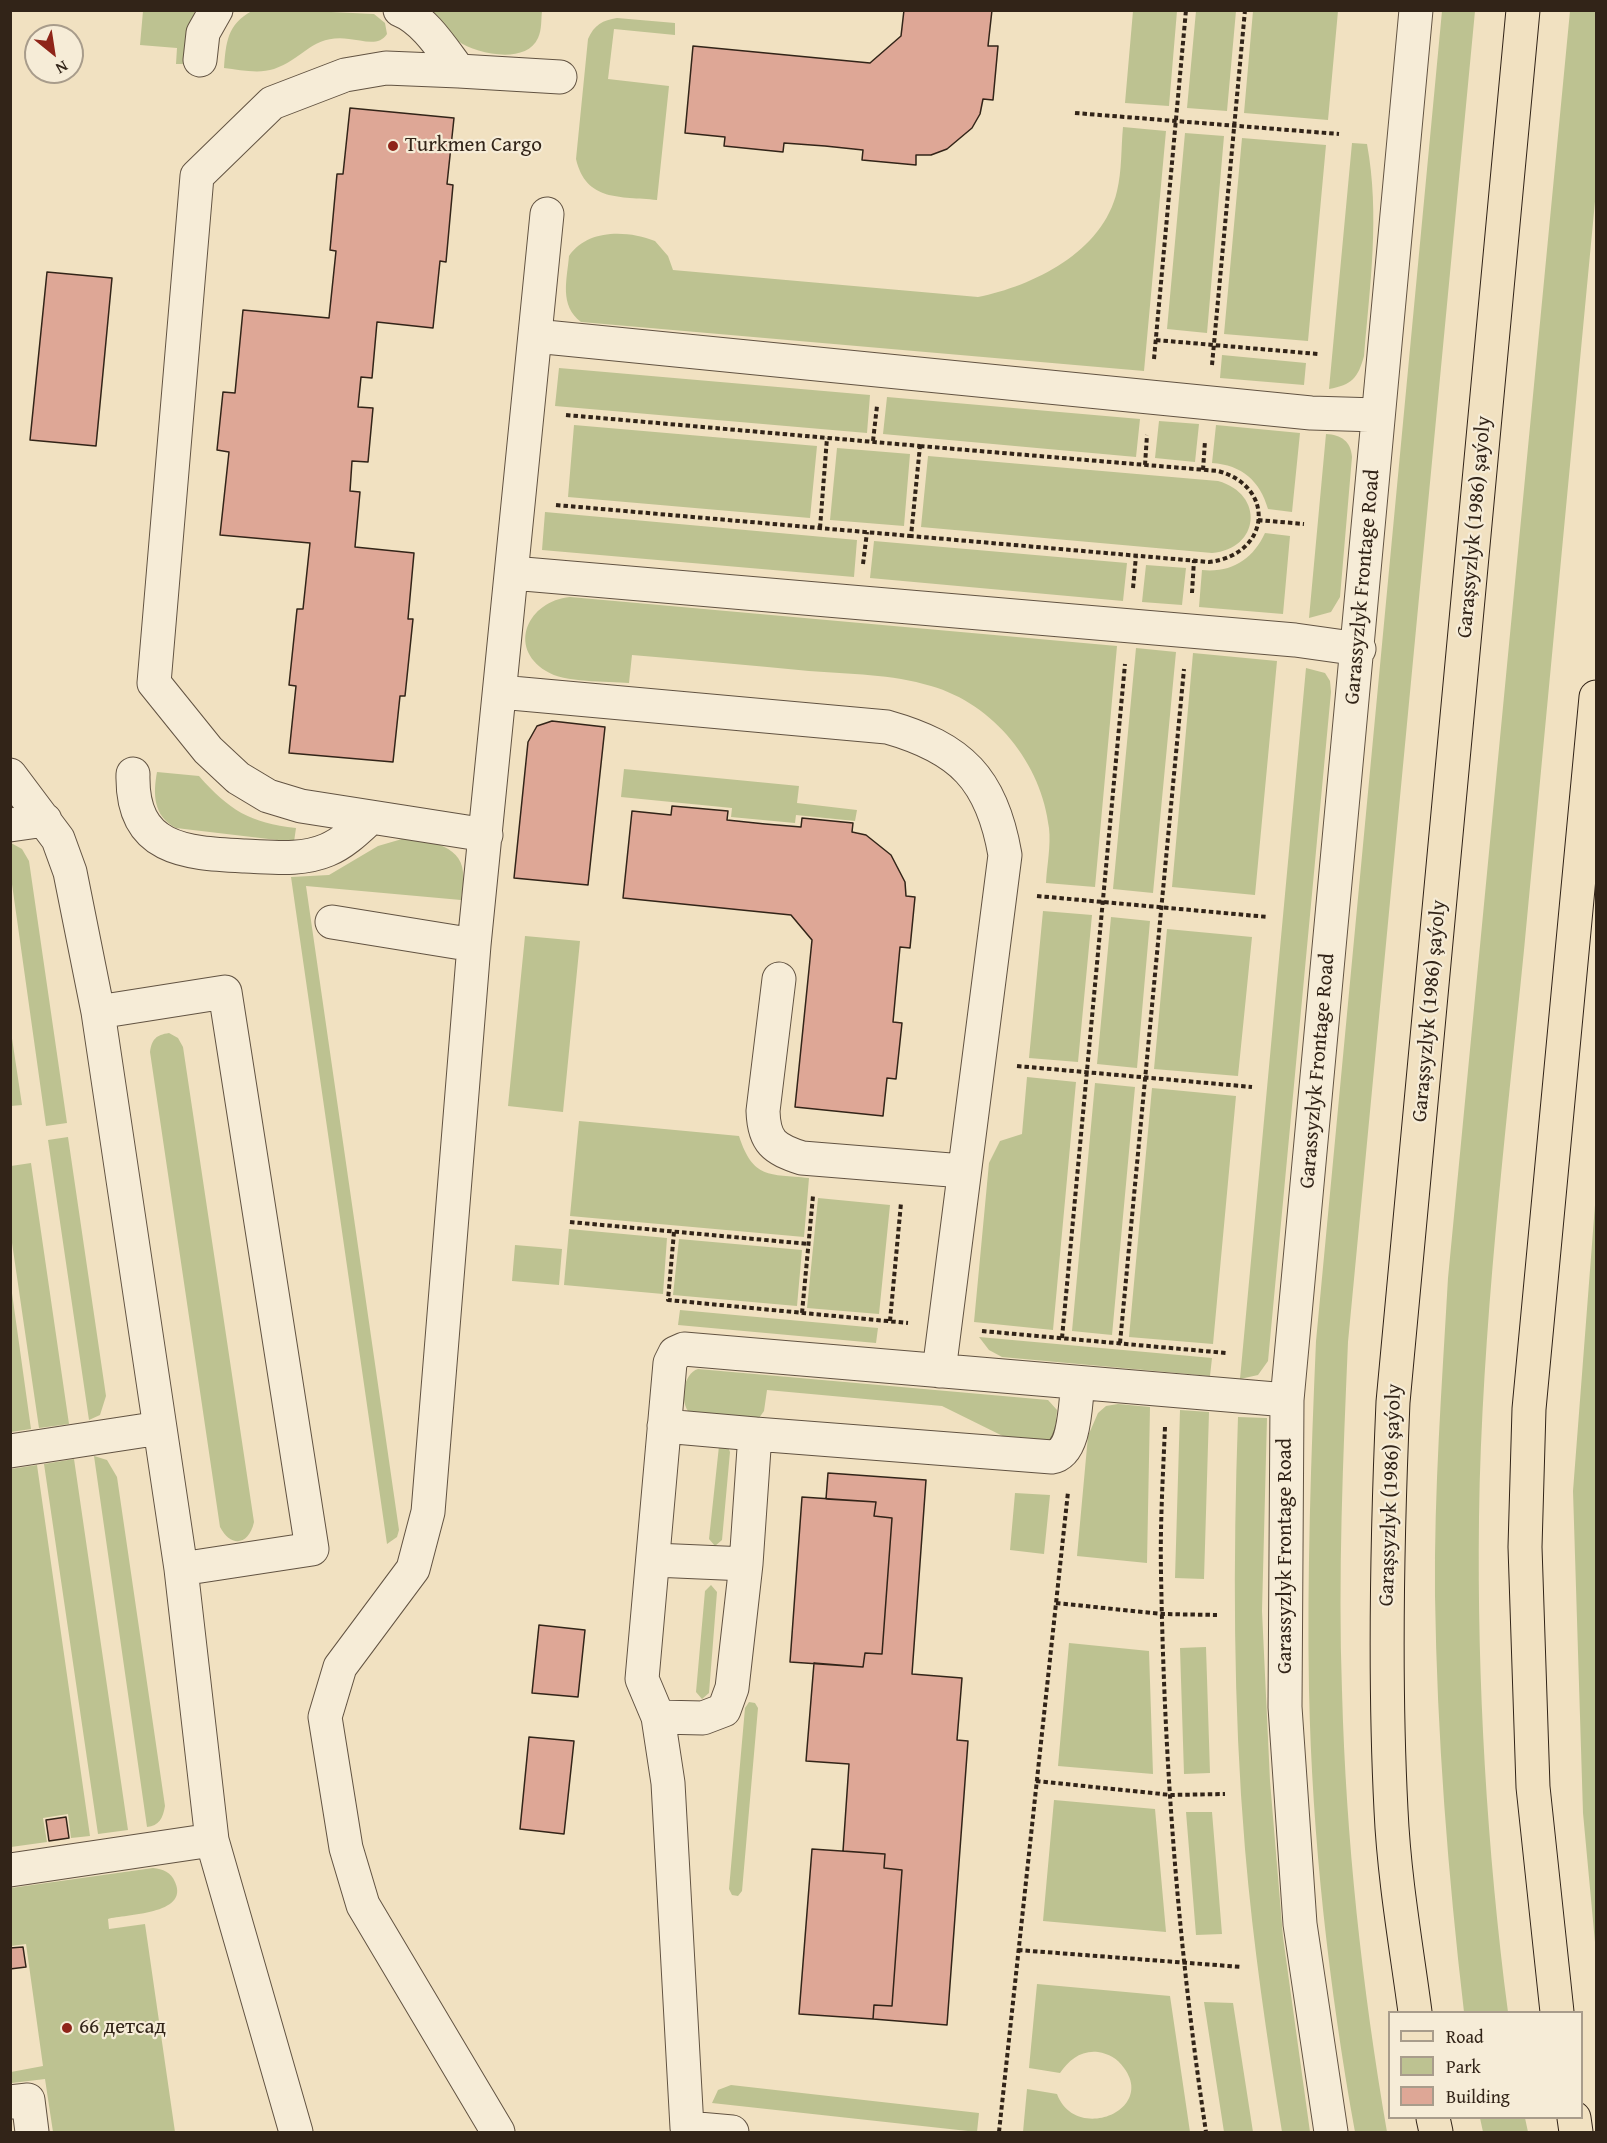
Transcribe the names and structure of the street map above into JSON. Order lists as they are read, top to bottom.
{
  "streets": {
    "main road": ["Garaşsyzlyk (1986) şaýoly"],
    "street": ["Garassyzlyk Frontage Road"]
  },
  "places": ["Turkmen Cargo", "66 детсад"],
  "legend": ["Road", "Park", "Building"],
  "north": "bottom right"
}
